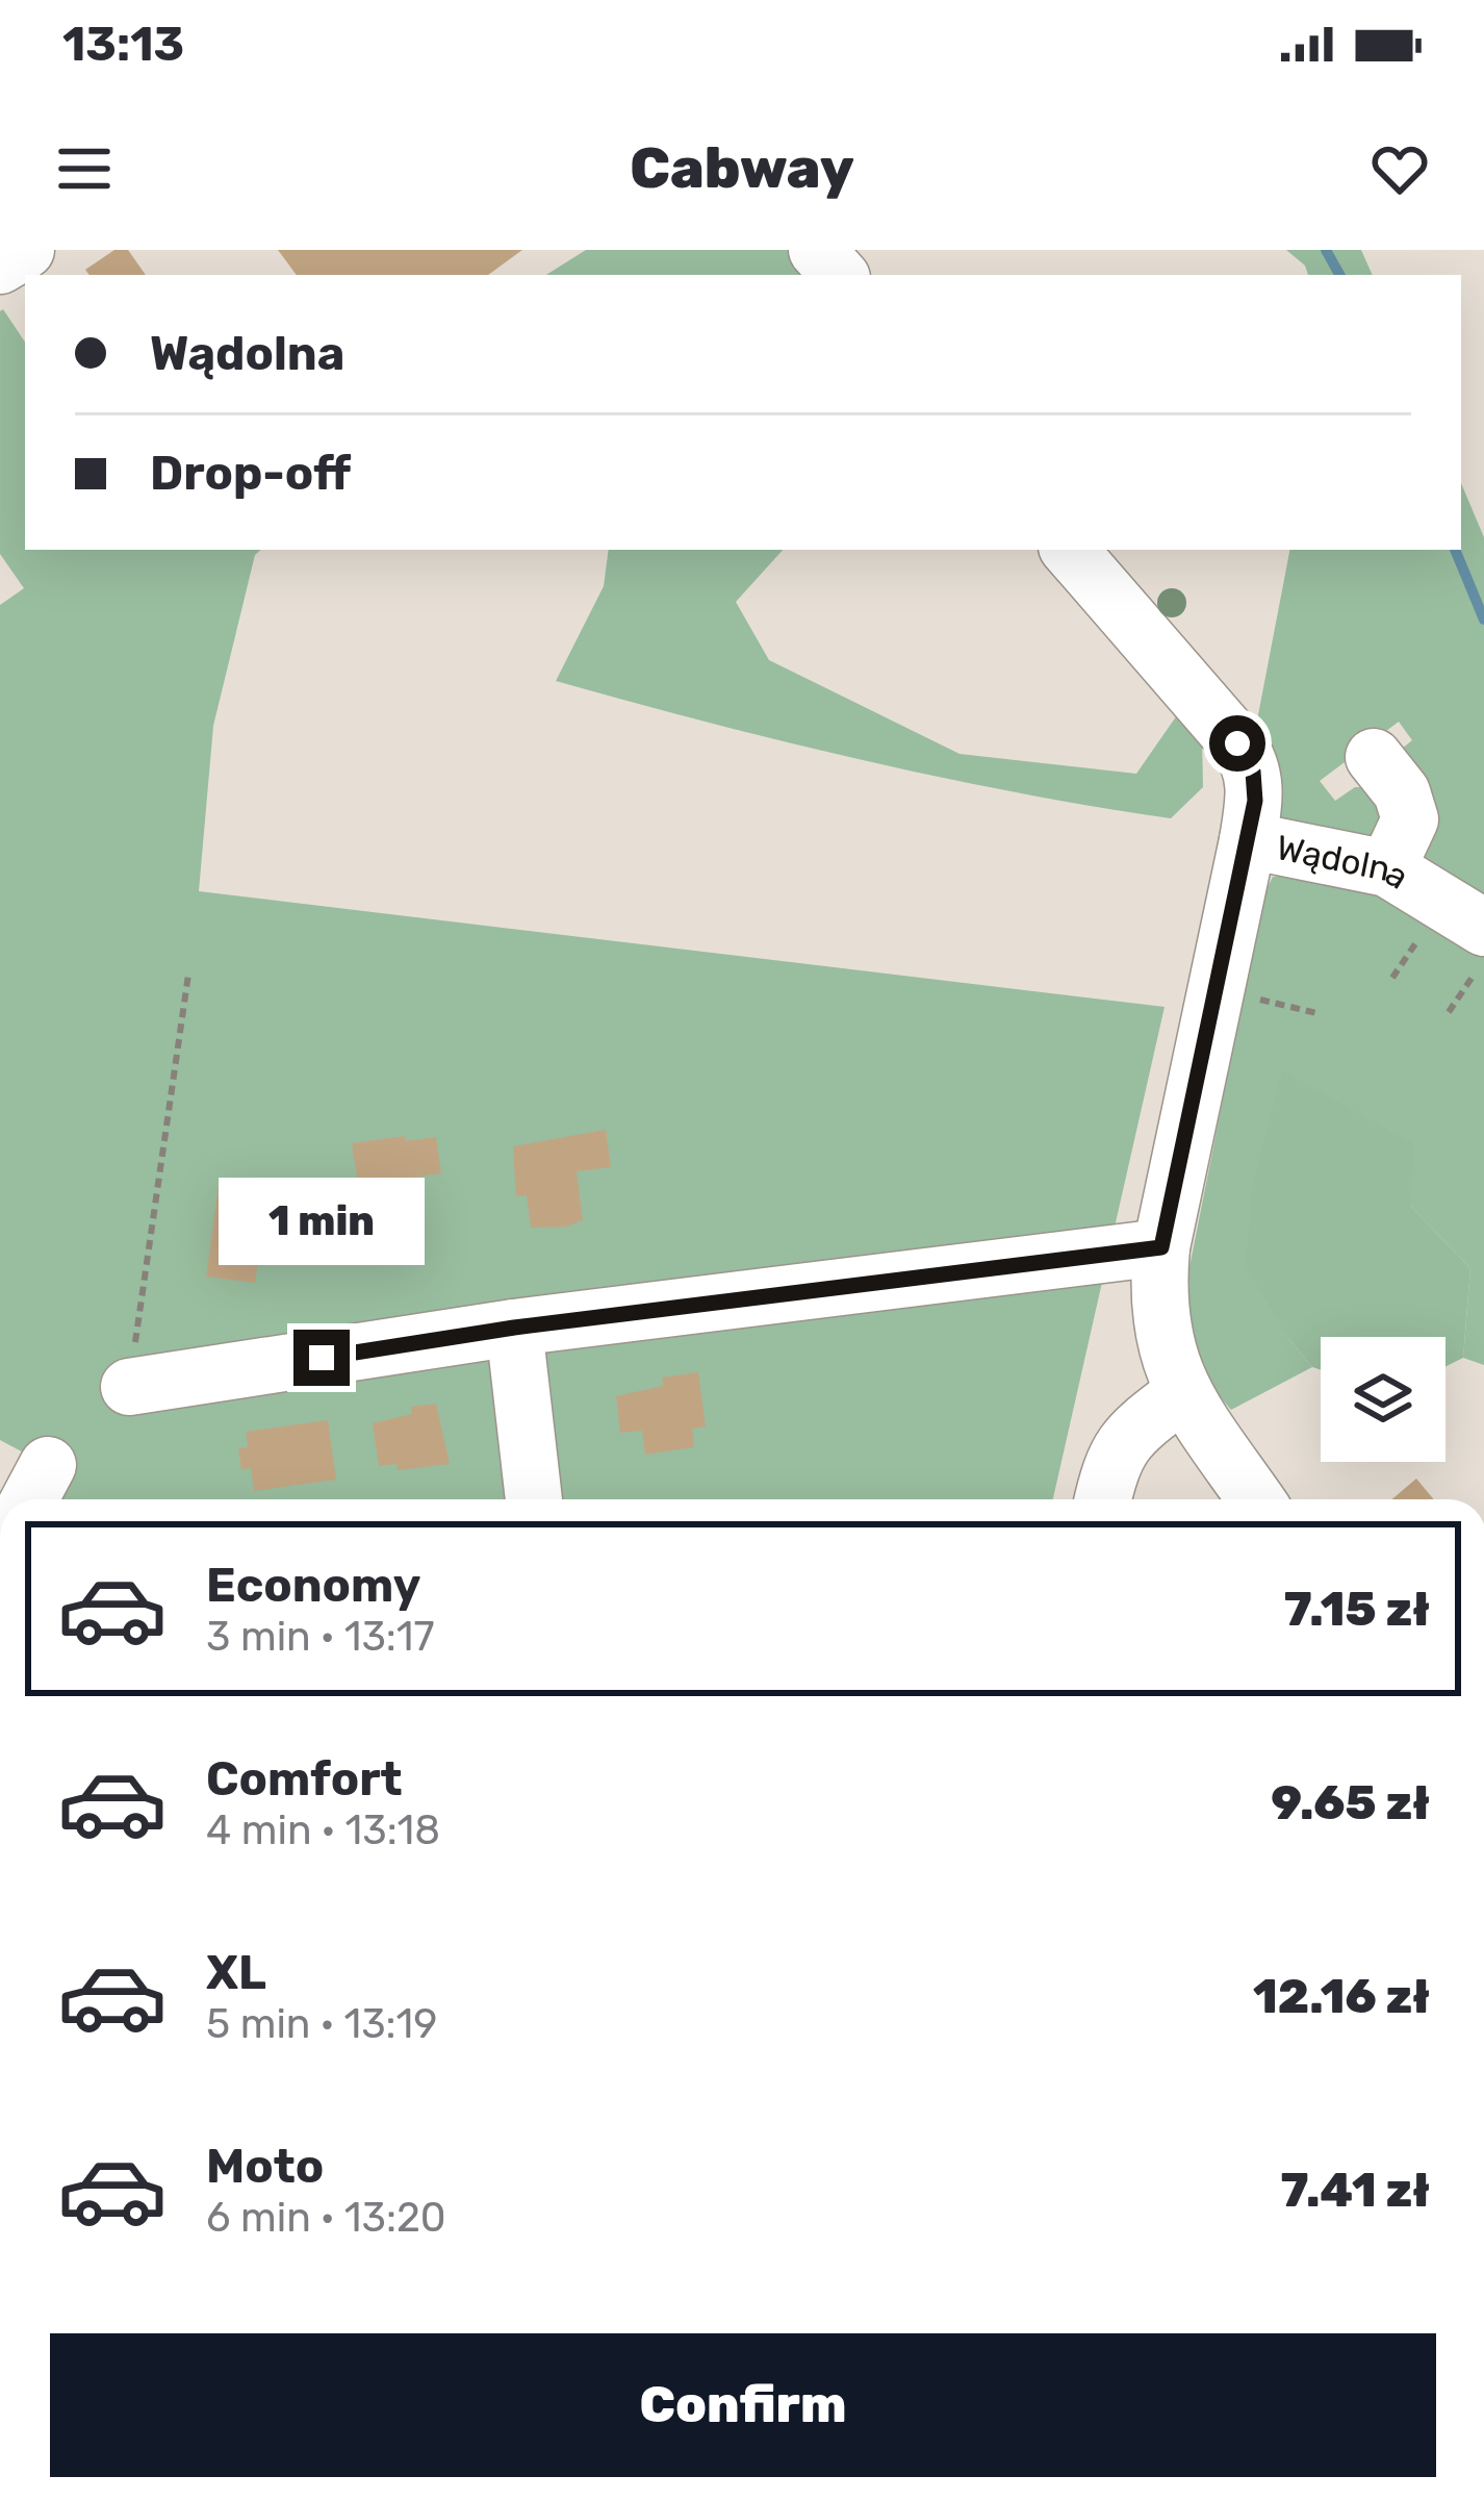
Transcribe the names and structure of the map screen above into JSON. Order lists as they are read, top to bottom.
{
  "streets": {
    "street": ["Wądolna"]
  },
  "page": {
    "status": "13:13",
    "header": "Cabway",
    "banner": ["Wądolna", "Drop-off"],
    "bubble": "1 min",
    "list": [
      {
        "name": "Economy",
        "note": "3 min · 13:17",
        "value": "7.15 zł"
      },
      {
        "name": "Comfort",
        "note": "4 min · 13:18",
        "value": "9.65 zł"
      },
      {
        "name": "XL",
        "note": "5 min · 13:19",
        "value": "12.16 zł"
      },
      {
        "name": "Moto",
        "note": "6 min · 13:20",
        "value": "7.41 zł"
      }
    ],
    "buttons": "Confirm"
  }
}
